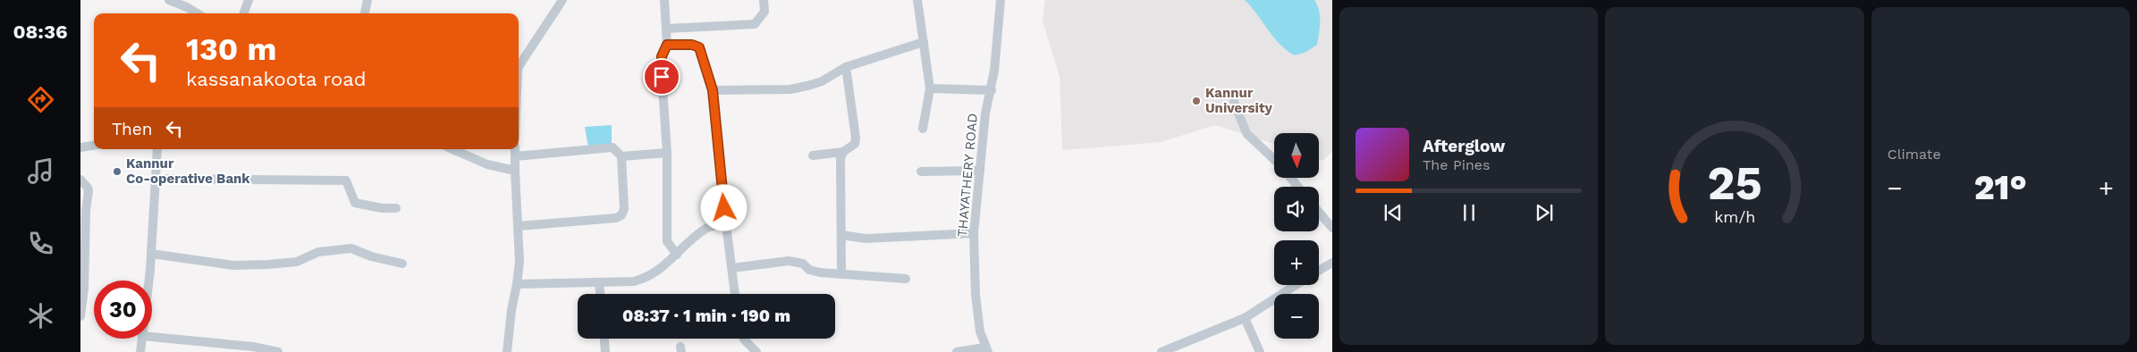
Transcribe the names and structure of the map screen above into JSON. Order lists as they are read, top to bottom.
{
  "streets": {
    "street": ["THAYATHERY ROAD"]
  },
  "places": ["Kannur University", "Kannur Co-operative Bank"],
  "north": "bottom",
  "page": {
    "tabs": "08:36",
    "tile": "Climate",
    "turn": ["130 m", "kassanakoota road"],
    "then": "Then",
    "song": ["Afterglow", "The Pines"],
    "map_buttons": ["+", "−"],
    "heat": ["−", "21°", "+"],
    "limit": "30",
    "trip": "08:37 · 1 min · 190 m",
    "gauge": ["25", "km/h"]
  }
}
